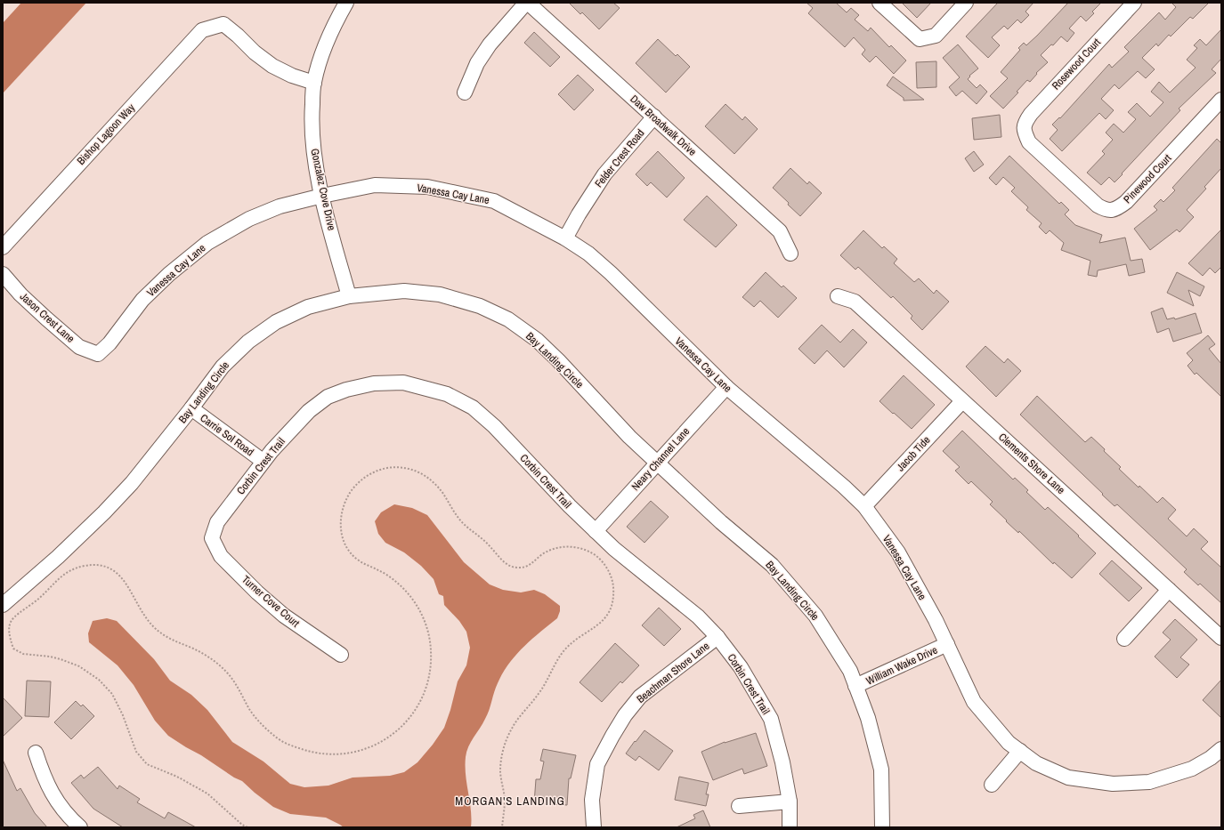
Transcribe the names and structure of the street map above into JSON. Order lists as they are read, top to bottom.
{
  "streets": {
    "street": [
      "Rosewood Court",
      "Daw Broadwalk Drive",
      "Bishop Lagoon Way",
      "Felder Crest Road",
      "Pinewood Court",
      "Gonzalez Cove Drive",
      "Vanessa Cay Lane",
      "Jason Crest Lane",
      "Bay Landing Circle",
      "Carrie Sol Road",
      "Jacob Tide",
      "Neary Channel Lane",
      "Clements Shore Lane",
      "Corbin Crest Trail",
      "Turner Cove Court",
      "William Wake Drive",
      "Beachman Shore Lane"
    ]
  },
  "crossings": [
    ["Rosewood Court", "Pinewood Court"],
    ["Daw Broadwalk Drive", "Felder Crest Road"],
    ["Bishop Lagoon Way", "Gonzalez Cove Drive"],
    ["Felder Crest Road", "Vanessa Cay Lane"],
    ["Gonzalez Cove Drive", "Vanessa Cay Lane"],
    ["Gonzalez Cove Drive", "Bay Landing Circle"],
    ["Vanessa Cay Lane", "Jason Crest Lane"],
    ["Vanessa Cay Lane", "Jacob Tide"],
    ["Vanessa Cay Lane", "Neary Channel Lane"],
    ["Vanessa Cay Lane", "William Wake Drive"],
    ["Bay Landing Circle", "Carrie Sol Road"],
    ["Bay Landing Circle", "Neary Channel Lane"],
    ["Bay Landing Circle", "William Wake Drive"],
    ["Carrie Sol Road", "Corbin Crest Trail"],
    ["Jacob Tide", "Clements Shore Lane"],
    ["Neary Channel Lane", "Corbin Crest Trail"],
    ["Corbin Crest Trail", "Turner Cove Court"],
    ["Corbin Crest Trail", "Beachman Shore Lane"]
  ],
  "districts": ["MORGAN'S LANDING"]
}
